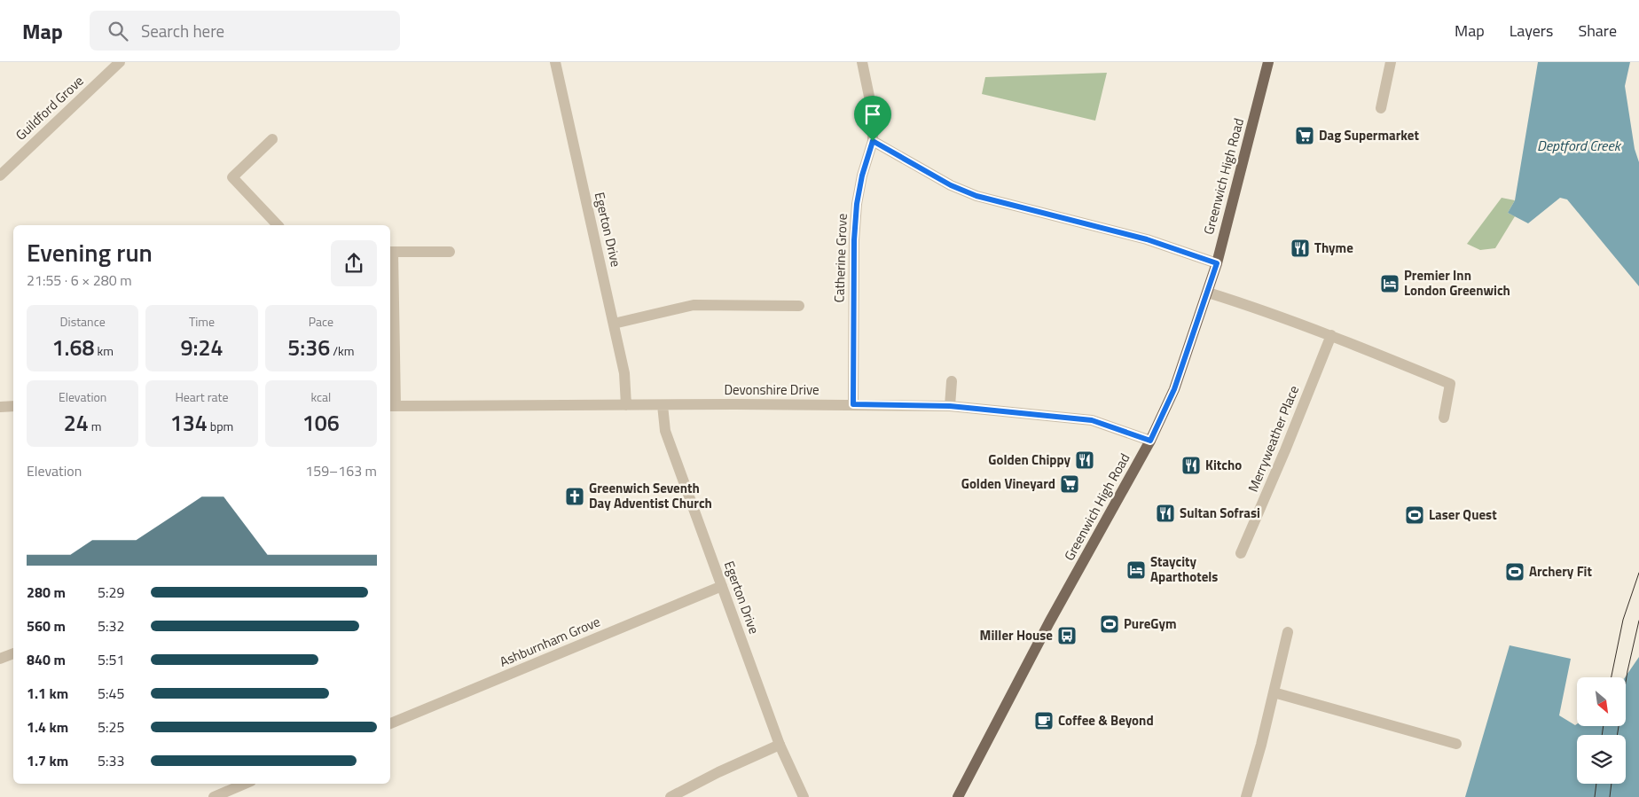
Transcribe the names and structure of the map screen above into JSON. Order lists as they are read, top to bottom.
{
  "streets": {
    "main road": ["Greenwich High Road"],
    "street": [
      "Guildford Grove",
      "Egerton Drive",
      "Catherine Grove",
      "Devonshire Drive",
      "Merryweather Place",
      "Ashburnham Grove"
    ]
  },
  "crossings": [
    ["Greenwich High Road", "Devonshire Drive"],
    ["Egerton Drive", "Devonshire Drive"],
    ["Egerton Drive", "Ashburnham Grove"],
    ["Catherine Grove", "Devonshire Drive"]
  ],
  "water": ["Deptford Creek"],
  "places": {
    "supermarket": ["Dag Supermarket", "Golden Vineyard"],
    "restaurant": [
      "Thyme",
      "Golden Chippy",
      "Kitcho",
      "Sultan Sofrasi"
    ],
    "hotel": ["Premier Inn London Greenwich", "Staycity Aparthotels"],
    "church": ["Greenwich Seventh Day Adventist Church"],
    "sports": ["Laser Quest", "Archery Fit", "PureGym"],
    "bus stop": ["Miller House"],
    "cafe": ["Coffee & Beyond"]
  },
  "north": "bottom right",
  "page": {
    "header": "Map",
    "search": "Search here",
    "nav": ["Map", "Layers", "Share"],
    "heading": ["Evening run", "21:55 · 6 × 280 m"],
    "stats": [
      ["Distance", "1.68 km"],
      ["Time", "9:24"],
      ["Pace", "5:36 /km"],
      ["Elevation", "24 m"],
      ["Heart rate", "134 bpm"],
      ["kcal", "106"]
    ],
    "chart": ["Elevation", "159–163 m"],
    "list": [
      {
        "name": "280 m",
        "note": "5:29"
      },
      {
        "name": "560 m",
        "note": "5:32"
      },
      {
        "name": "840 m",
        "note": "5:51"
      },
      {
        "name": "1.1 km",
        "note": "5:45"
      },
      {
        "name": "1.4 km",
        "note": "5:25"
      },
      {
        "name": "1.7 km",
        "note": "5:33"
      }
    ]
  }
}
